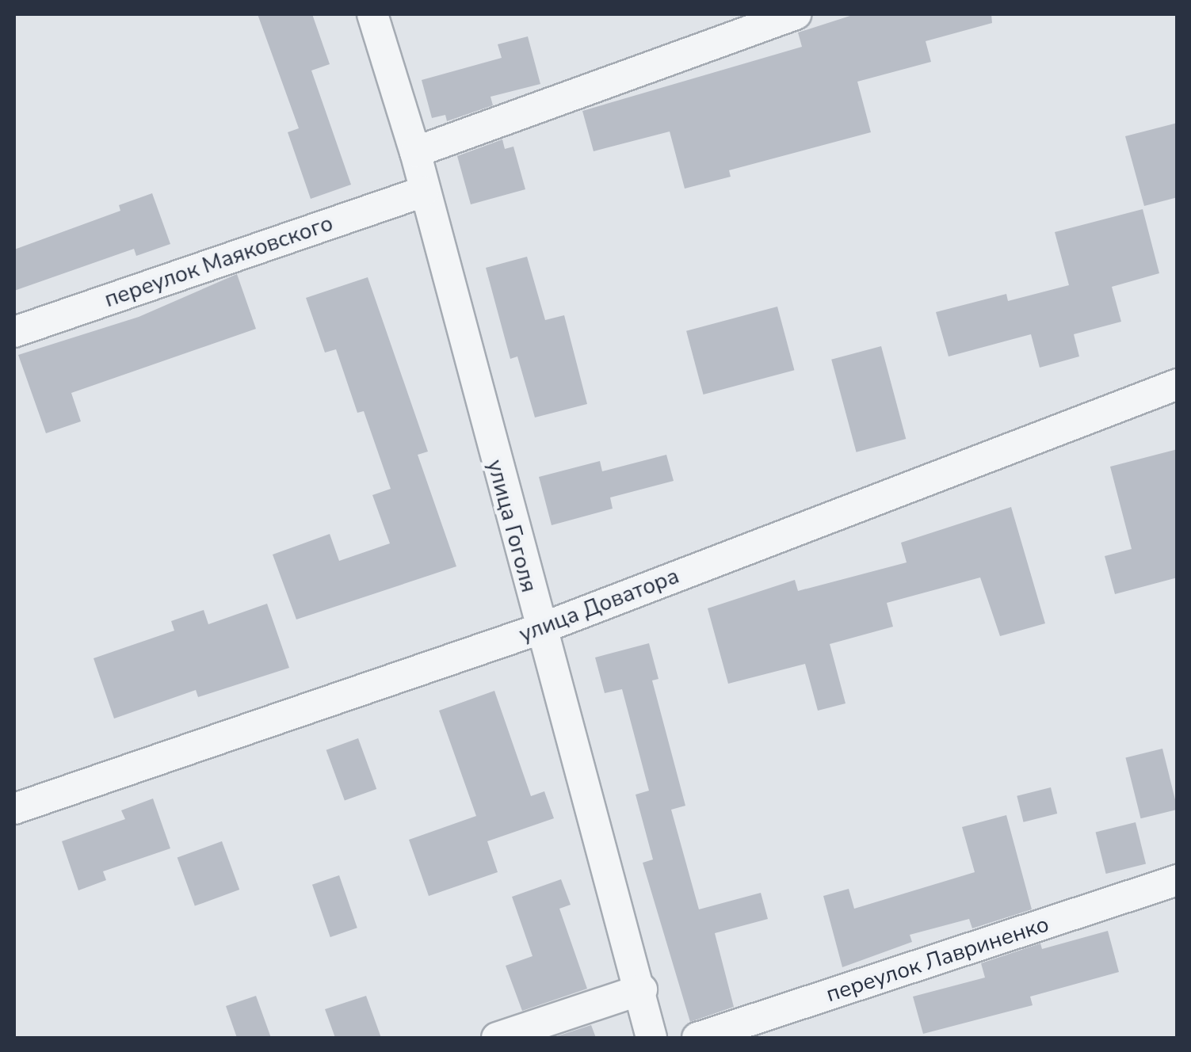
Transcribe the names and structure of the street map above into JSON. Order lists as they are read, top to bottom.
{
  "streets": {
    "street": [
      "переулок Маяковского",
      "улица Гоголя",
      "улица Доватора",
      "переулок Лавриненко"
    ]
  },
  "crossings": [
    ["переулок Маяковского", "улица Гоголя"],
    ["улица Гоголя", "улица Доватора"]
  ]
}
